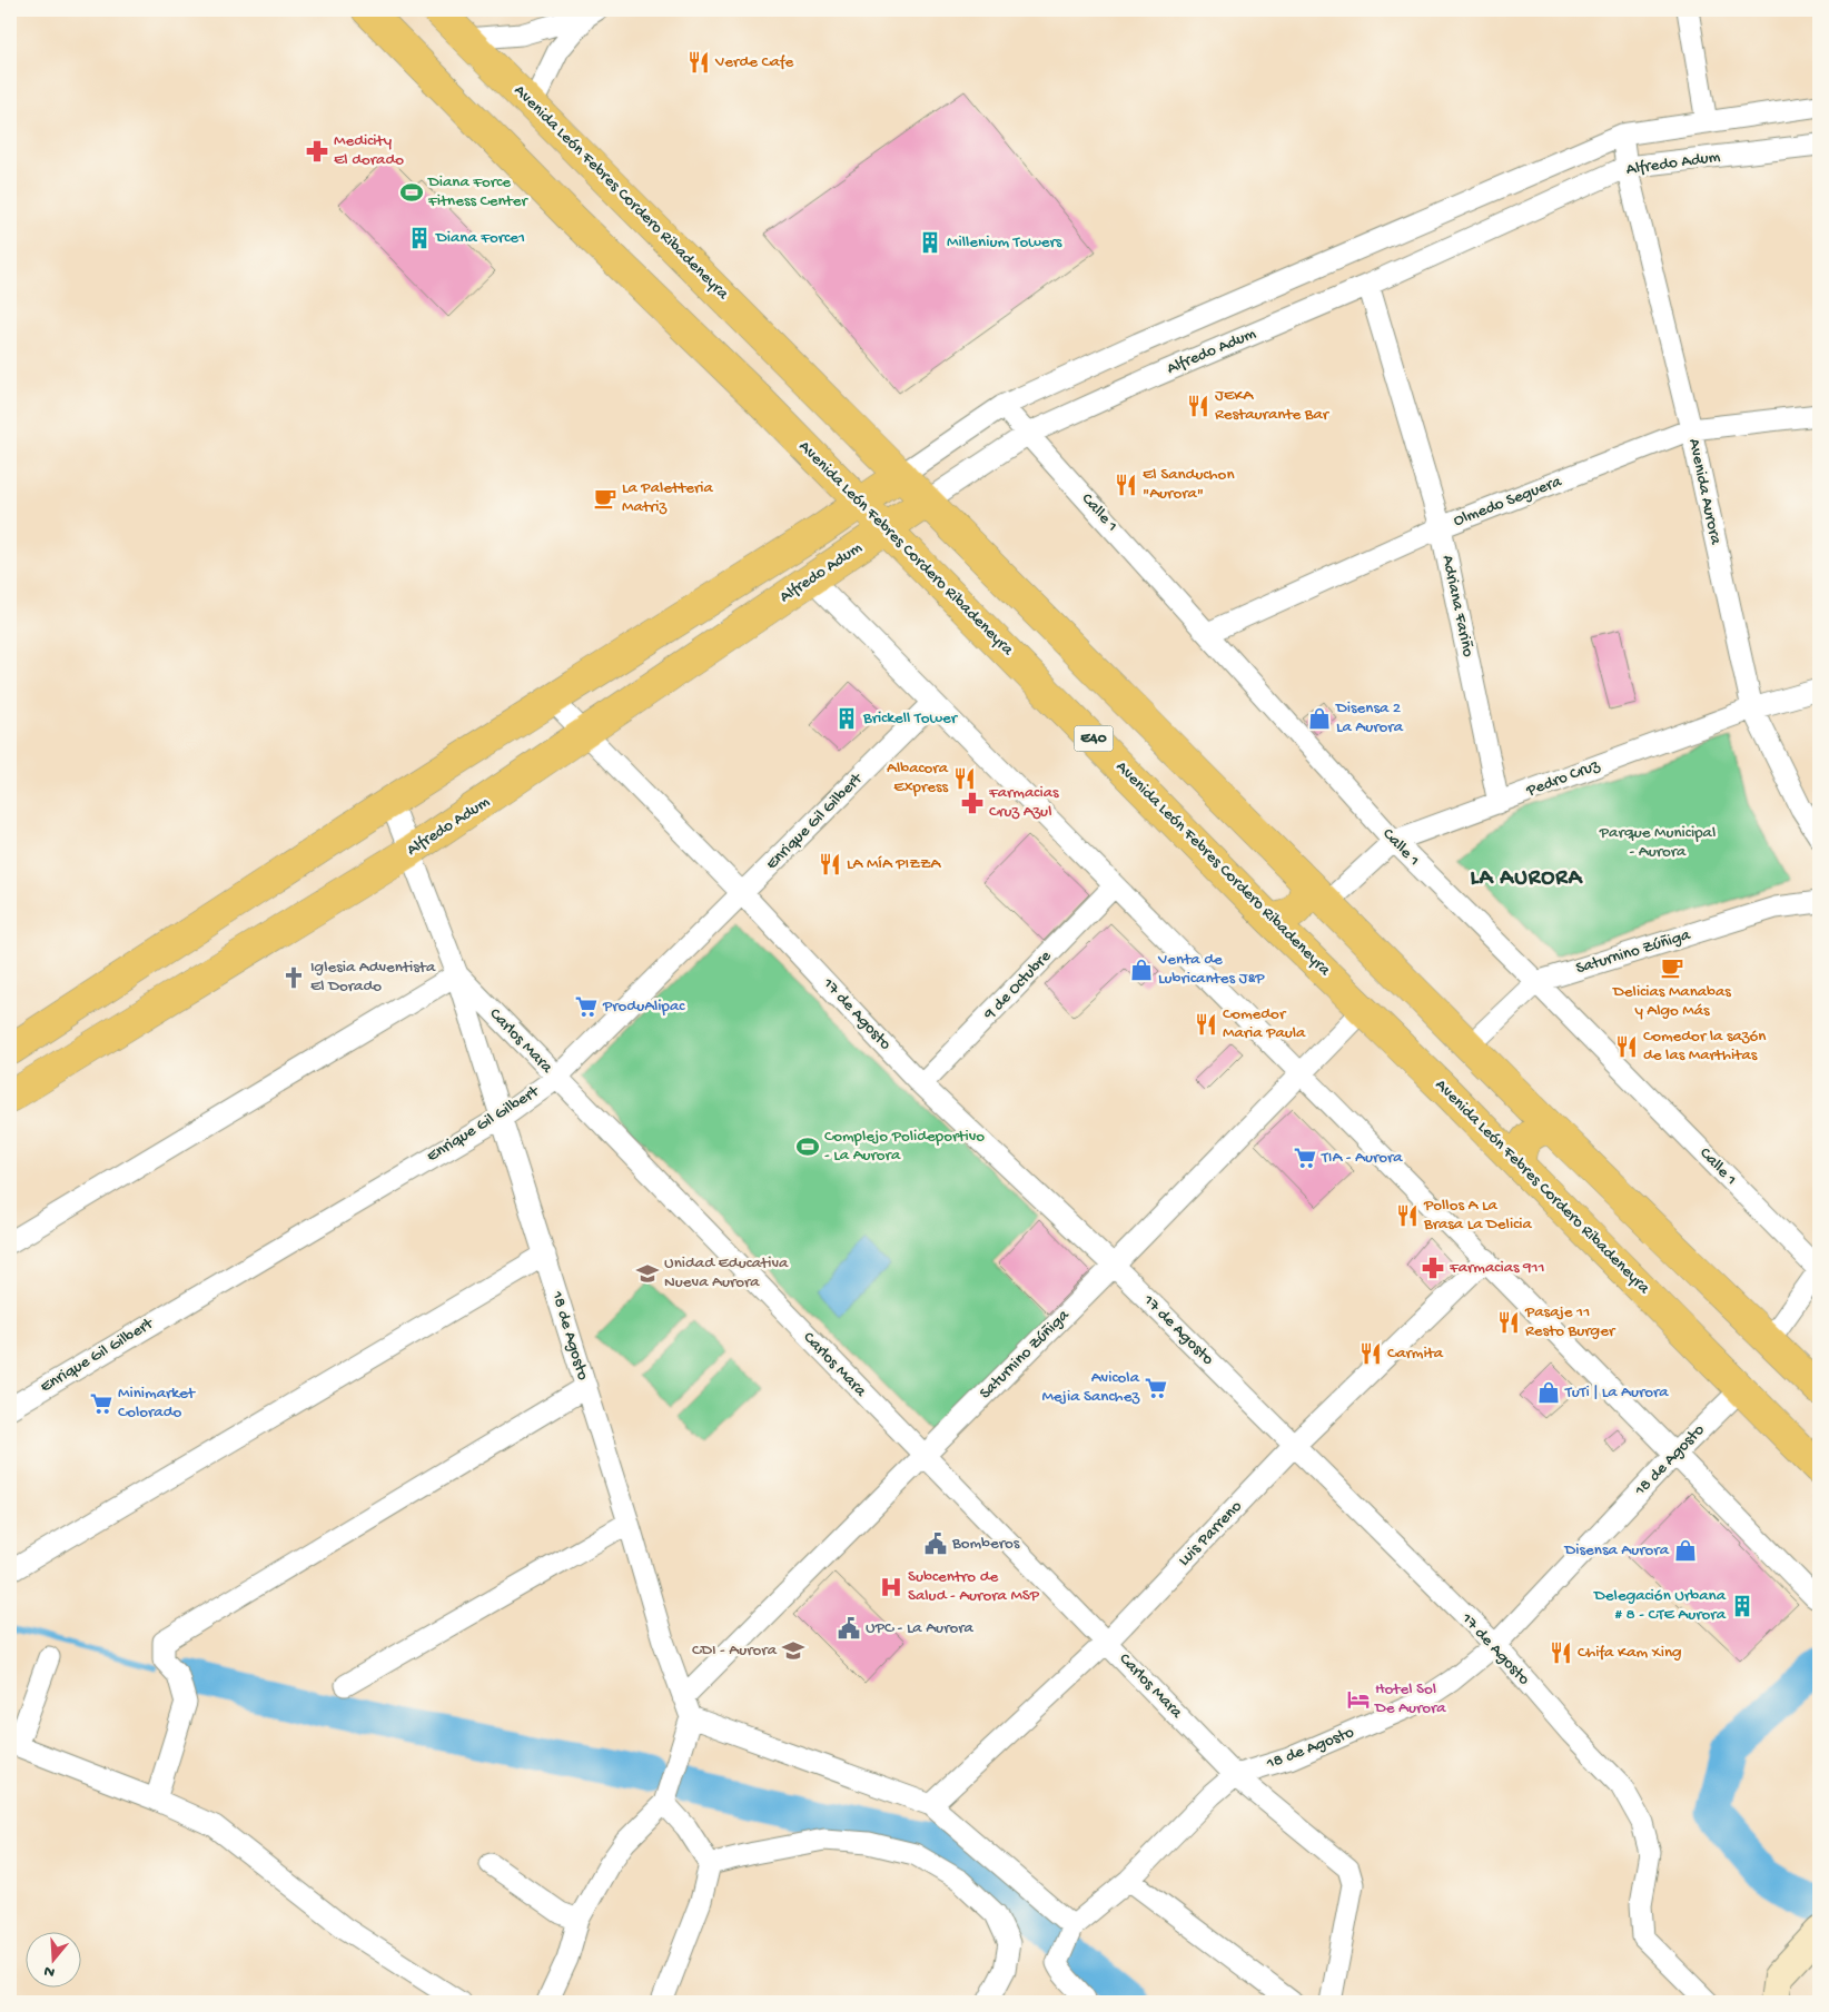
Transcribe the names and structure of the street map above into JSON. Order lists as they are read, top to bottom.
{
  "streets": {
    "main road": ["Alfredo Adum", "Avenida León Febres Cordero Ribadeneyra", "E40"],
    "street": [
      "Avenida Aurora",
      "Olmedo Seguera",
      "Calle 1",
      "Adriana Fariño",
      "Pedro Cruz",
      "Enrique Gil Gilbert",
      "Saturnino Zúñiga",
      "9 de Octubre",
      "17 de Agosto",
      "Carlos Mara",
      "18 de Agosto",
      "Luis Parreno"
    ]
  },
  "crossings": [
    ["Alfredo Adum", "Avenida León Febres Cordero Ribadeneyra"],
    ["Alfredo Adum", "Avenida Aurora"],
    ["Alfredo Adum", "Calle 1"],
    ["Alfredo Adum", "Adriana Fariño"],
    ["Alfredo Adum", "17 de Agosto"],
    ["Alfredo Adum", "Carlos Mara"],
    ["Avenida León Febres Cordero Ribadeneyra", "Pedro Cruz"],
    ["Avenida León Febres Cordero Ribadeneyra", "Saturnino Zúñiga"],
    ["Avenida León Febres Cordero Ribadeneyra", "18 de Agosto"],
    ["Avenida Aurora", "Olmedo Seguera"],
    ["Avenida Aurora", "Pedro Cruz"],
    ["Olmedo Seguera", "Calle 1"],
    ["Olmedo Seguera", "Adriana Fariño"],
    ["Calle 1", "Pedro Cruz"],
    ["Calle 1", "Saturnino Zúñiga"],
    ["Adriana Fariño", "Pedro Cruz"],
    ["Enrique Gil Gilbert", "17 de Agosto"],
    ["Enrique Gil Gilbert", "Carlos Mara"],
    ["Enrique Gil Gilbert", "18 de Agosto"],
    ["Saturnino Zúñiga", "17 de Agosto"],
    ["Saturnino Zúñiga", "Carlos Mara"],
    ["Saturnino Zúñiga", "18 de Agosto"],
    ["9 de Octubre", "17 de Agosto"],
    ["17 de Agosto", "18 de Agosto"],
    ["17 de Agosto", "Luis Parreno"],
    ["Carlos Mara", "18 de Agosto"],
    ["Carlos Mara", "Luis Parreno"]
  ],
  "districts": ["LA AURORA"],
  "parks": ["Parque Municipal - Aurora"],
  "places": {
    "restaurant": [
      "Verde Cafe",
      "JEKA Restaurante Bar",
      "El Sanduchon \"Aurora\"",
      "Albacora Express",
      "LA MÍA PIZZA",
      "Comedor Maria Paula",
      "Comedor la sazón de las Marthitas",
      "Pollos A La Brasa La Delicia",
      "Pasaje 11 Resto Burger",
      "Carmita",
      "Chifa Kam Xing"
    ],
    "pharmacy": ["Medicity El dorado", "Farmacias Cruz Azul", "Farmacias 911"],
    "sports": ["Diana Force Fitness Center", "Complejo Polideportivo - La Aurora"],
    "building": [
      "Diana Force1",
      "Millenium Towers",
      "Brickell Tower",
      "Delegación Urbana # 8 - CTE Aurora"
    ],
    "cafe": ["La Paletteria Matriz", "Delicias Manabas y Algo Más"],
    "shop": [
      "Disensa 2 La Aurora",
      "Venta de Lubricantes J&P",
      "TuTi | La Aurora",
      "Disensa Aurora"
    ],
    "church": ["Iglesia Adventista El Dorado"],
    "supermarket": [
      "ProduAlipac",
      "TIA - Aurora",
      "Avicola Mejia Sanchez",
      "Minimarket Colorado"
    ],
    "school or university": ["Unidad Educativa Nueva Aurora", "CDI - Aurora"],
    "public building": ["Bomberos", "UPC - La Aurora"],
    "hospital": ["Subcentro de Salud - Aurora MSP"],
    "hotel": ["Hotel Sol De Aurora"]
  },
  "north": "bottom"
}
